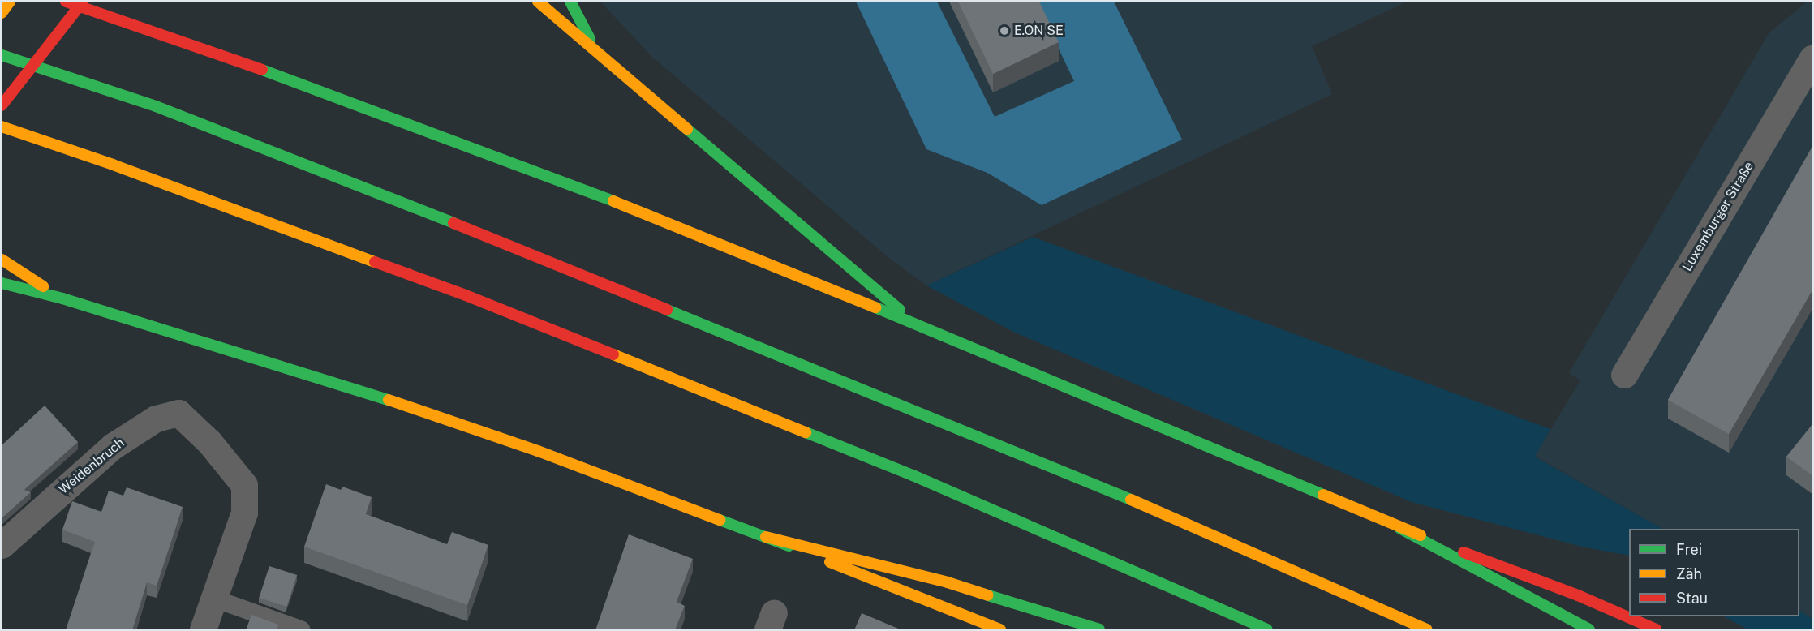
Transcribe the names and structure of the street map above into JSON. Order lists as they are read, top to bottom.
{
  "streets": {
    "street": ["Luxemburger Straße", "Weidenbruch"]
  },
  "places": ["E.ON SE"],
  "legend": ["Frei", "Zäh", "Stau"]
}
